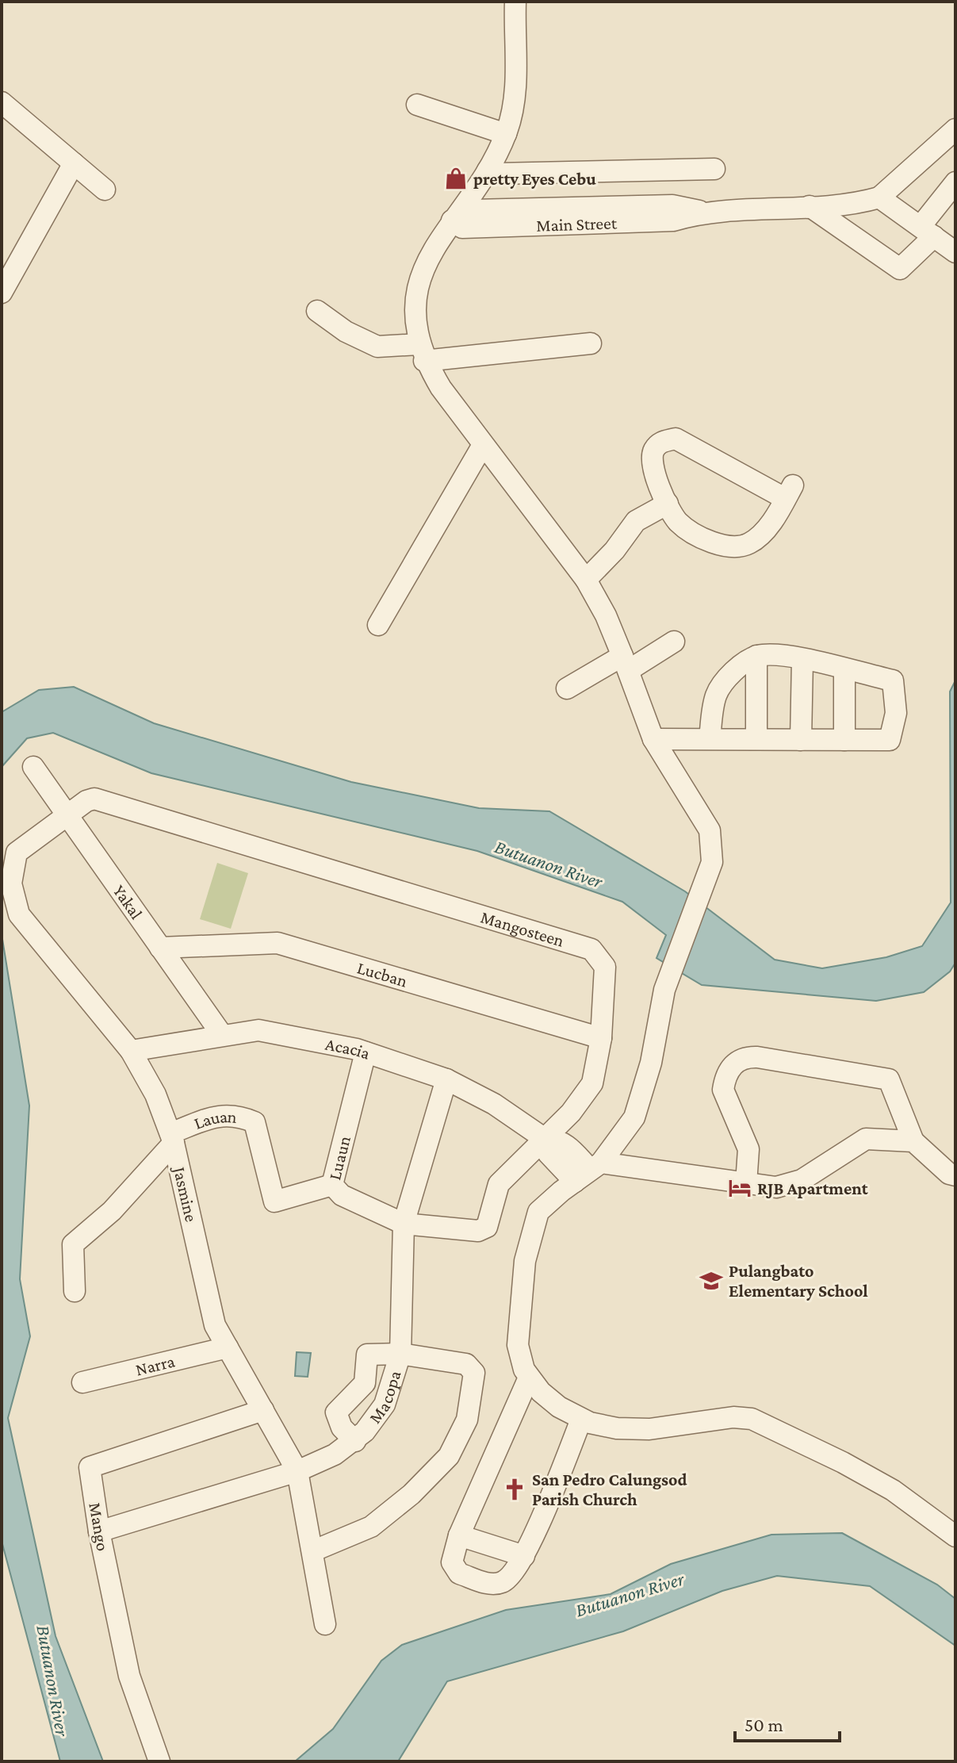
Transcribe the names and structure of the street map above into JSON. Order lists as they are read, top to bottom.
{
  "streets": {
    "street": [
      "Main Street",
      "Yakal",
      "Mangosteen",
      "Lucban",
      "Acacia",
      "Lauan",
      "Luaun",
      "Jasmine",
      "Narra",
      "Macopa",
      "Mango"
    ]
  },
  "crossings": [
    ["Yakal", "Mangosteen"],
    ["Yakal", "Lucban"],
    ["Yakal", "Acacia"],
    ["Yakal", "Jasmine"],
    ["Mangosteen", "Lucban"],
    ["Mangosteen", "Acacia"],
    ["Mangosteen", "Luaun"],
    ["Mangosteen", "Jasmine"],
    ["Mangosteen", "Macopa"],
    ["Acacia", "Luaun"],
    ["Acacia", "Jasmine"],
    ["Acacia", "Macopa"],
    ["Lauan", "Luaun"],
    ["Lauan", "Jasmine"],
    ["Luaun", "Macopa"],
    ["Jasmine", "Narra"],
    ["Jasmine", "Macopa"],
    ["Jasmine", "Mango"],
    ["Macopa", "Mango"]
  ],
  "water": ["Butuanon River"],
  "places": {
    "shop": ["pretty Eyes Cebu"],
    "hotel": ["RJB Apartment"],
    "school or university": ["Pulangbato Elementary School"],
    "church": ["San Pedro Calungsod Parish Church"]
  },
  "scale_bar": "50 m"
}
